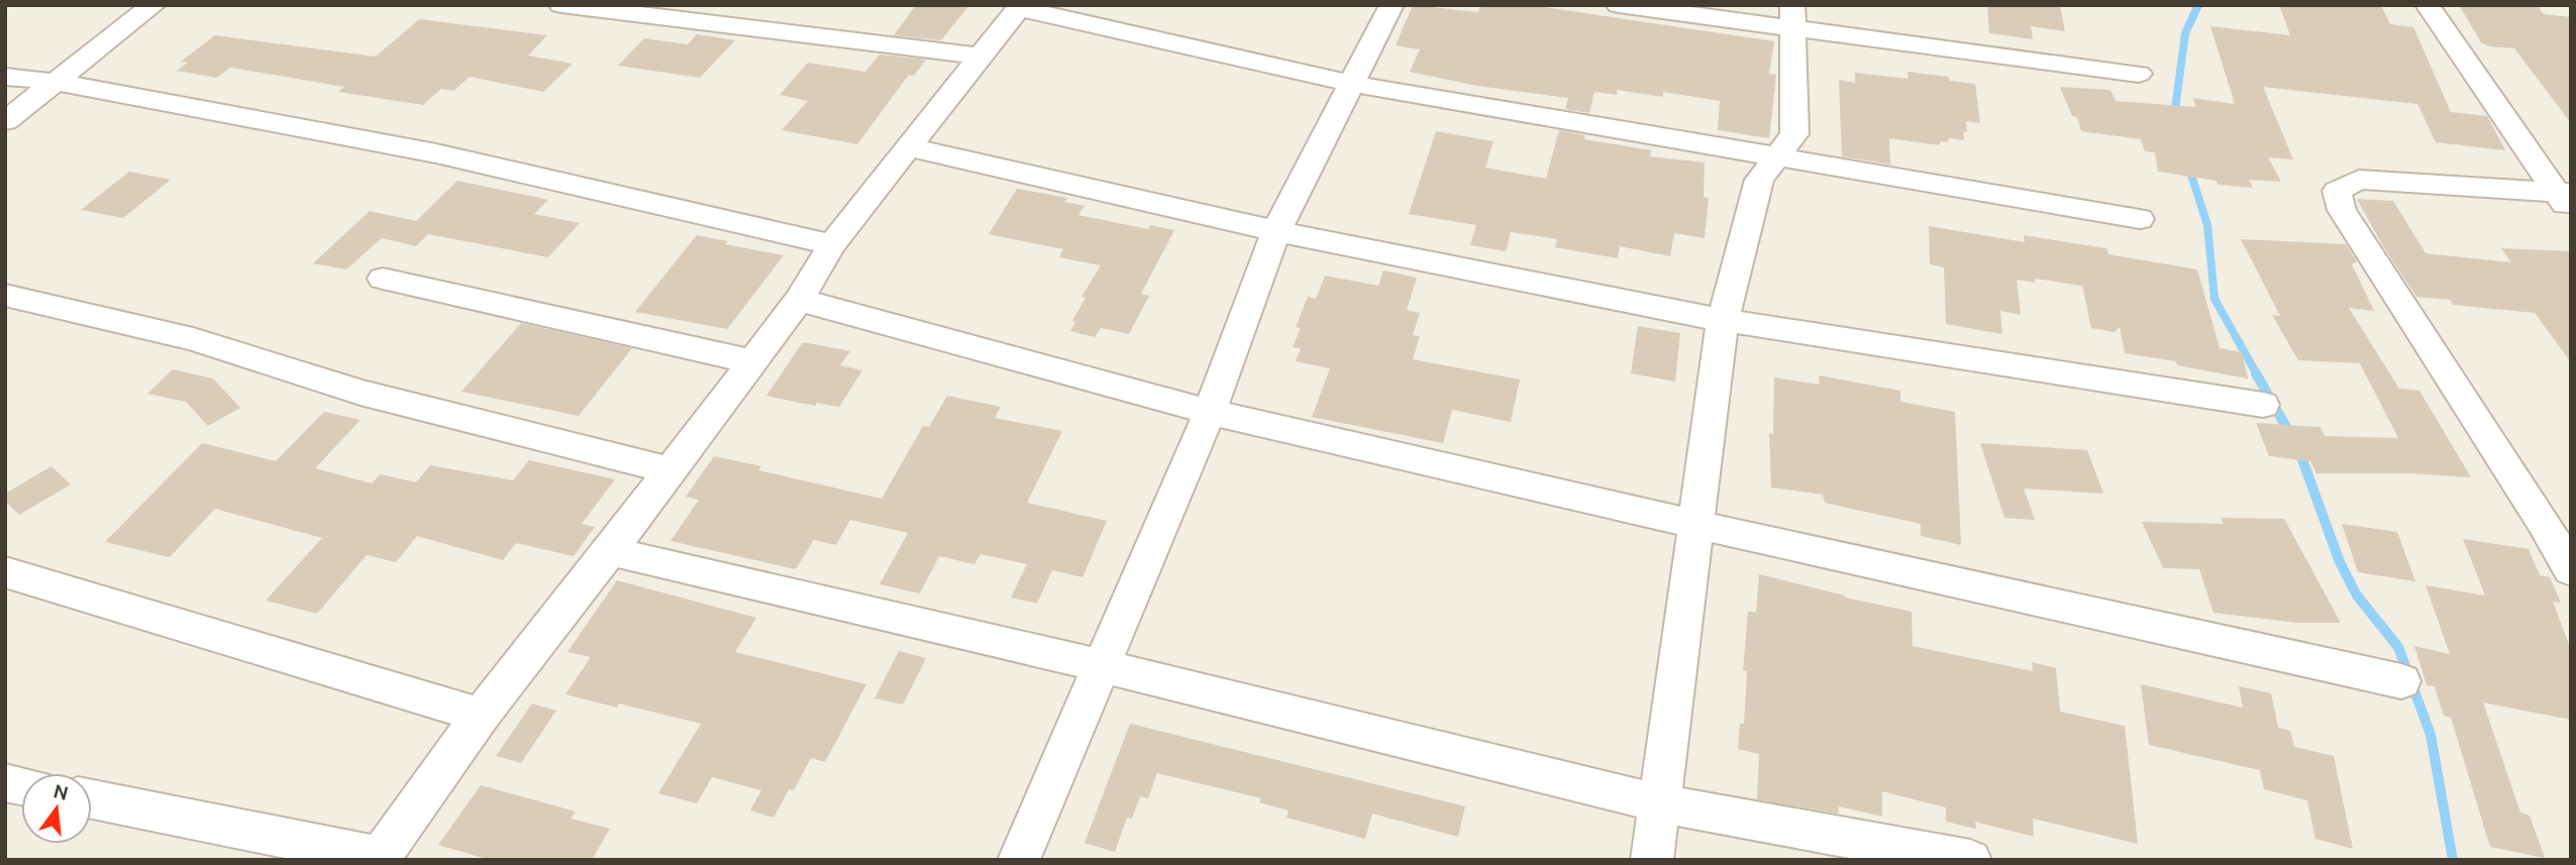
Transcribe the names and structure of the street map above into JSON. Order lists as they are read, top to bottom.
{
  "north": "top"
}
